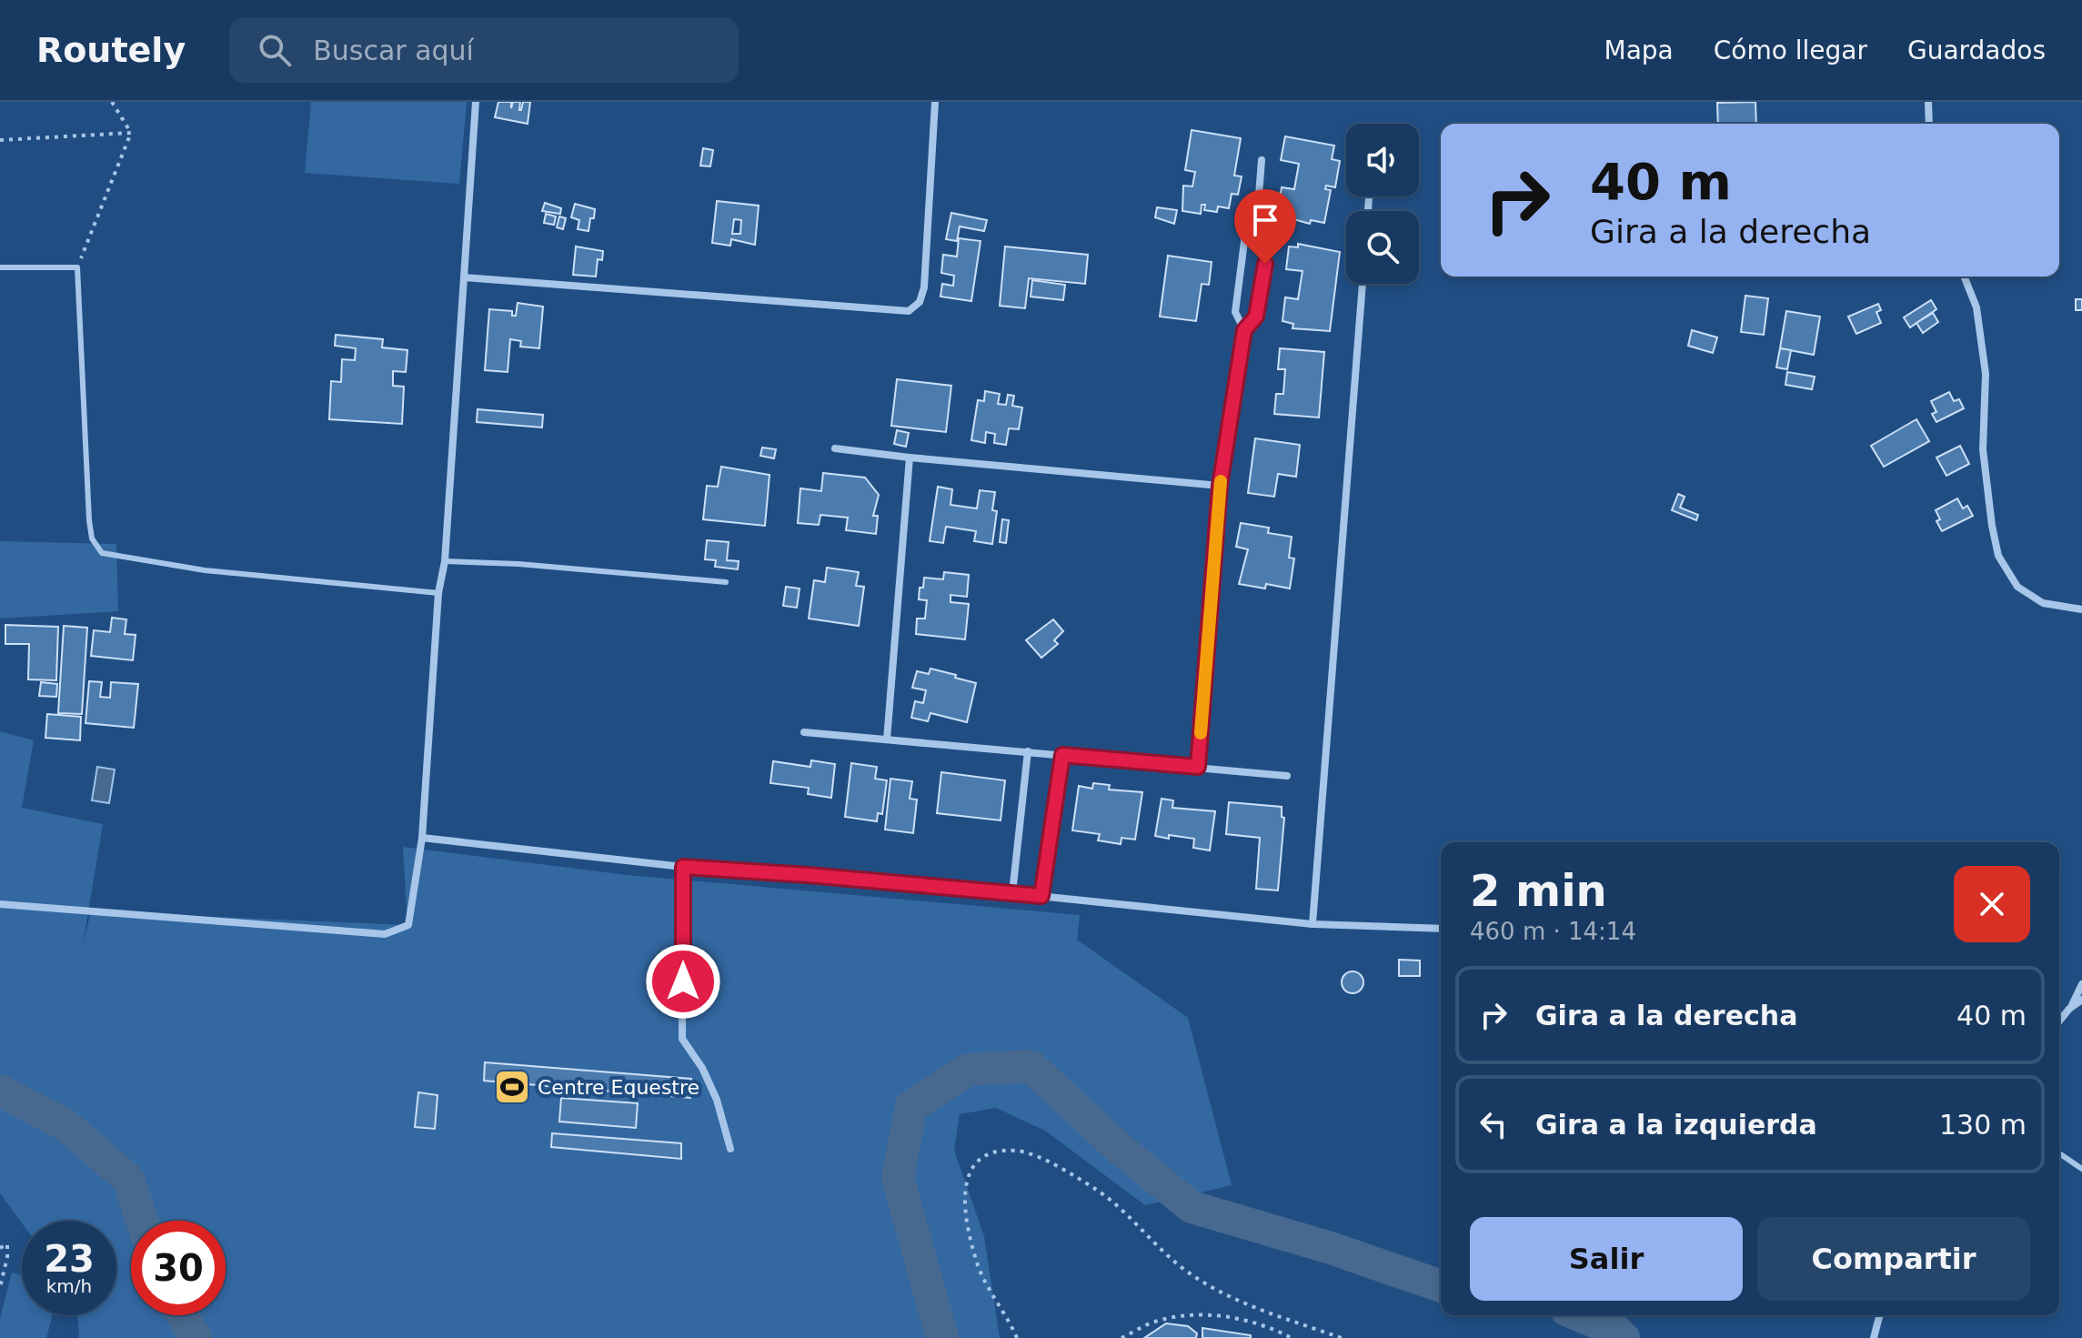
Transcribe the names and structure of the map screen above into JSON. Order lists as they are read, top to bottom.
{
  "places": {
    "sports": ["Centre Equestre"]
  },
  "page": {
    "header": "Routely",
    "search": "Buscar aquí",
    "nav": ["Mapa", "Cómo llegar", "Guardados"],
    "turn": ["40 m", "Gira a la derecha"],
    "heading": ["2 min", "460 m · 14:14"],
    "list": [
      {
        "name": "Gira a la derecha",
        "value": "40 m"
      },
      {
        "name": "Gira a la izquierda",
        "value": "130 m"
      }
    ],
    "buttons": ["Salir", "Compartir"],
    "speed": "23 km/h",
    "limit": "30"
  }
}
